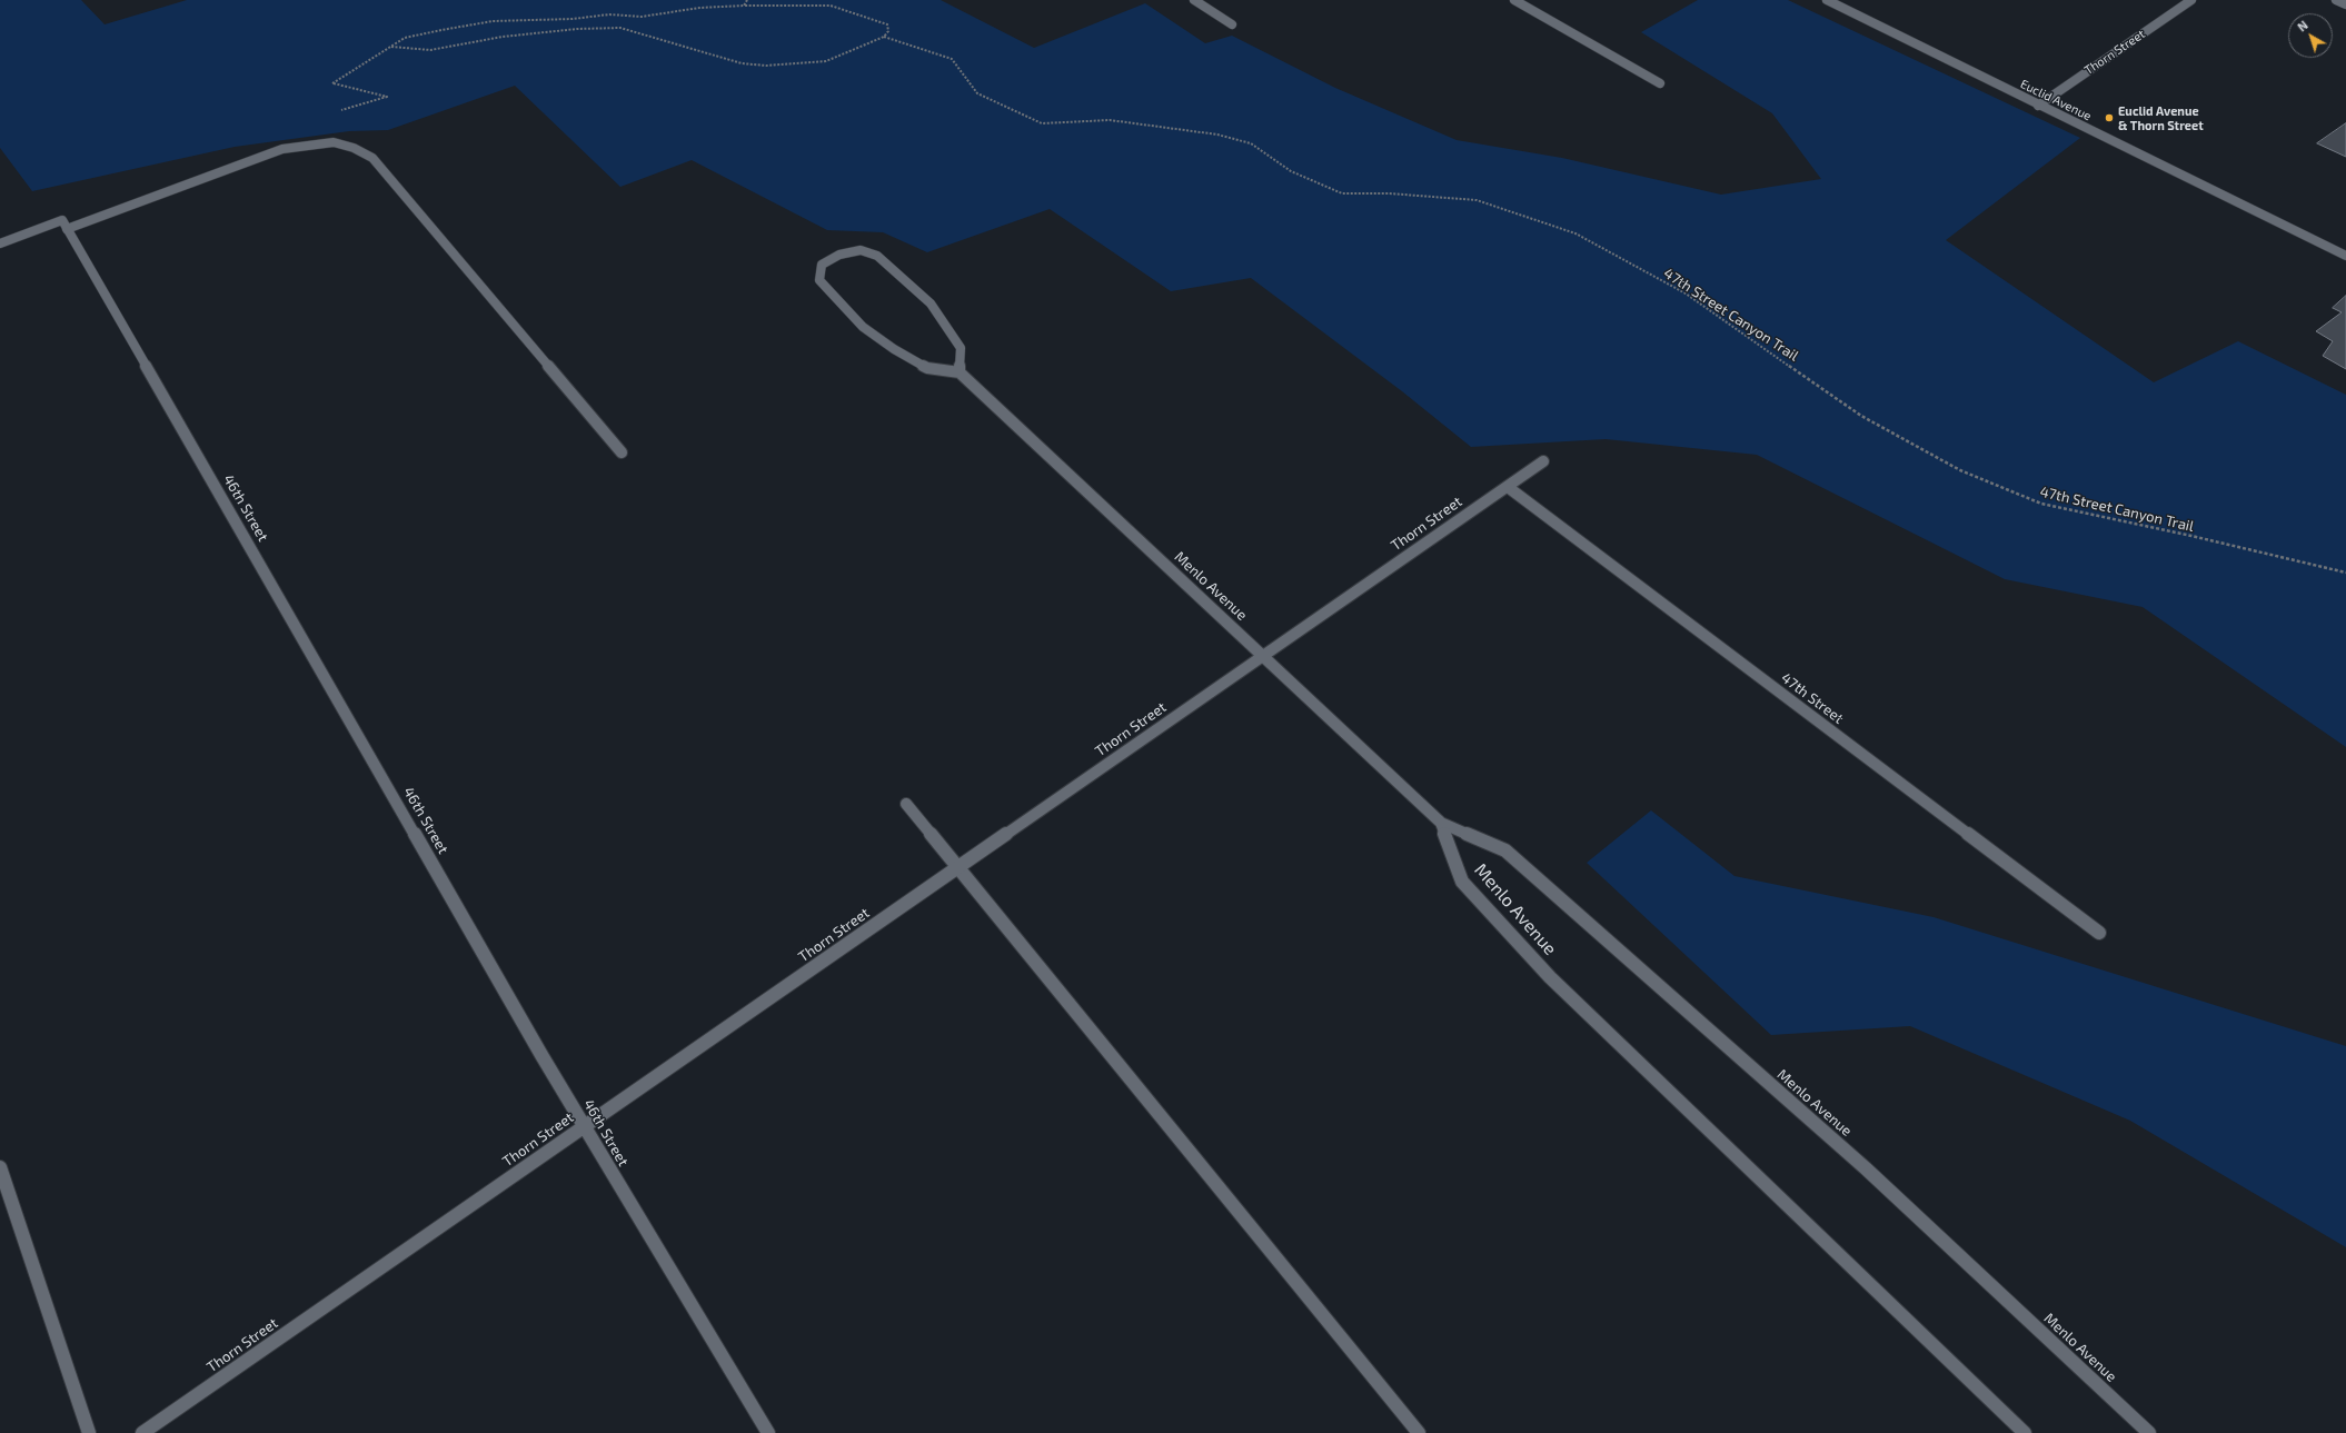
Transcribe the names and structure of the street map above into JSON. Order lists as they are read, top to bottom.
{
  "streets": {
    "street": [
      "Thorn Street",
      "Euclid Avenue",
      "46th Street",
      "Menlo Avenue",
      "47th Street"
    ],
    "path": ["47th Street Canyon Trail"]
  },
  "crossings": [
    ["Thorn Street", "Euclid Avenue"],
    ["Thorn Street", "46th Street"],
    ["Thorn Street", "Menlo Avenue"],
    ["Thorn Street", "47th Street"]
  ],
  "places": ["Euclid Avenue & Thorn Street"],
  "north": "top left"
}
